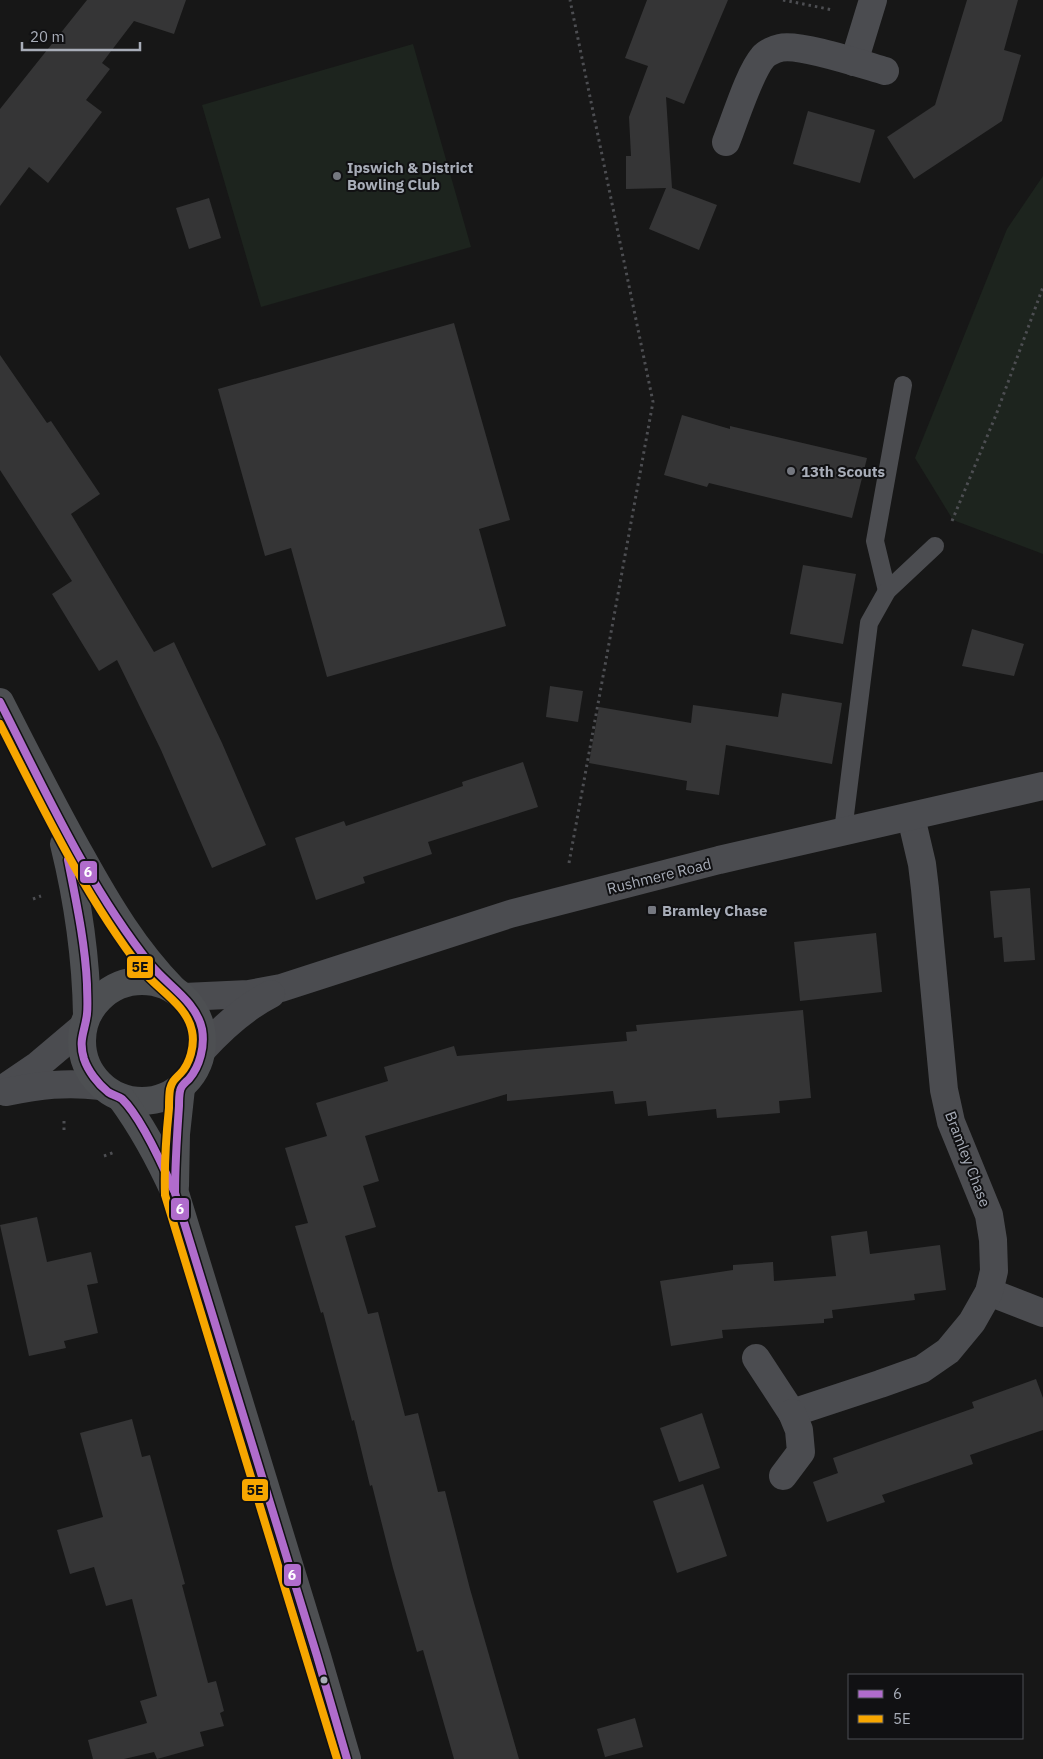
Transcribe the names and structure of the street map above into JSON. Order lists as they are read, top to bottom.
{
  "streets": {
    "street": ["Rushmere Road", "Bramley Chase"]
  },
  "crossings": [
    ["Rushmere Road", "Bramley Chase"]
  ],
  "places": {
    "other": ["Ipswich & District Bowling Club", "13th Scouts"],
    "transit": ["Bramley Chase"]
  },
  "lines": ["transit line 6", "transit line 5E"],
  "legend": ["6", "5E"],
  "scale_bar": "20 m"
}
